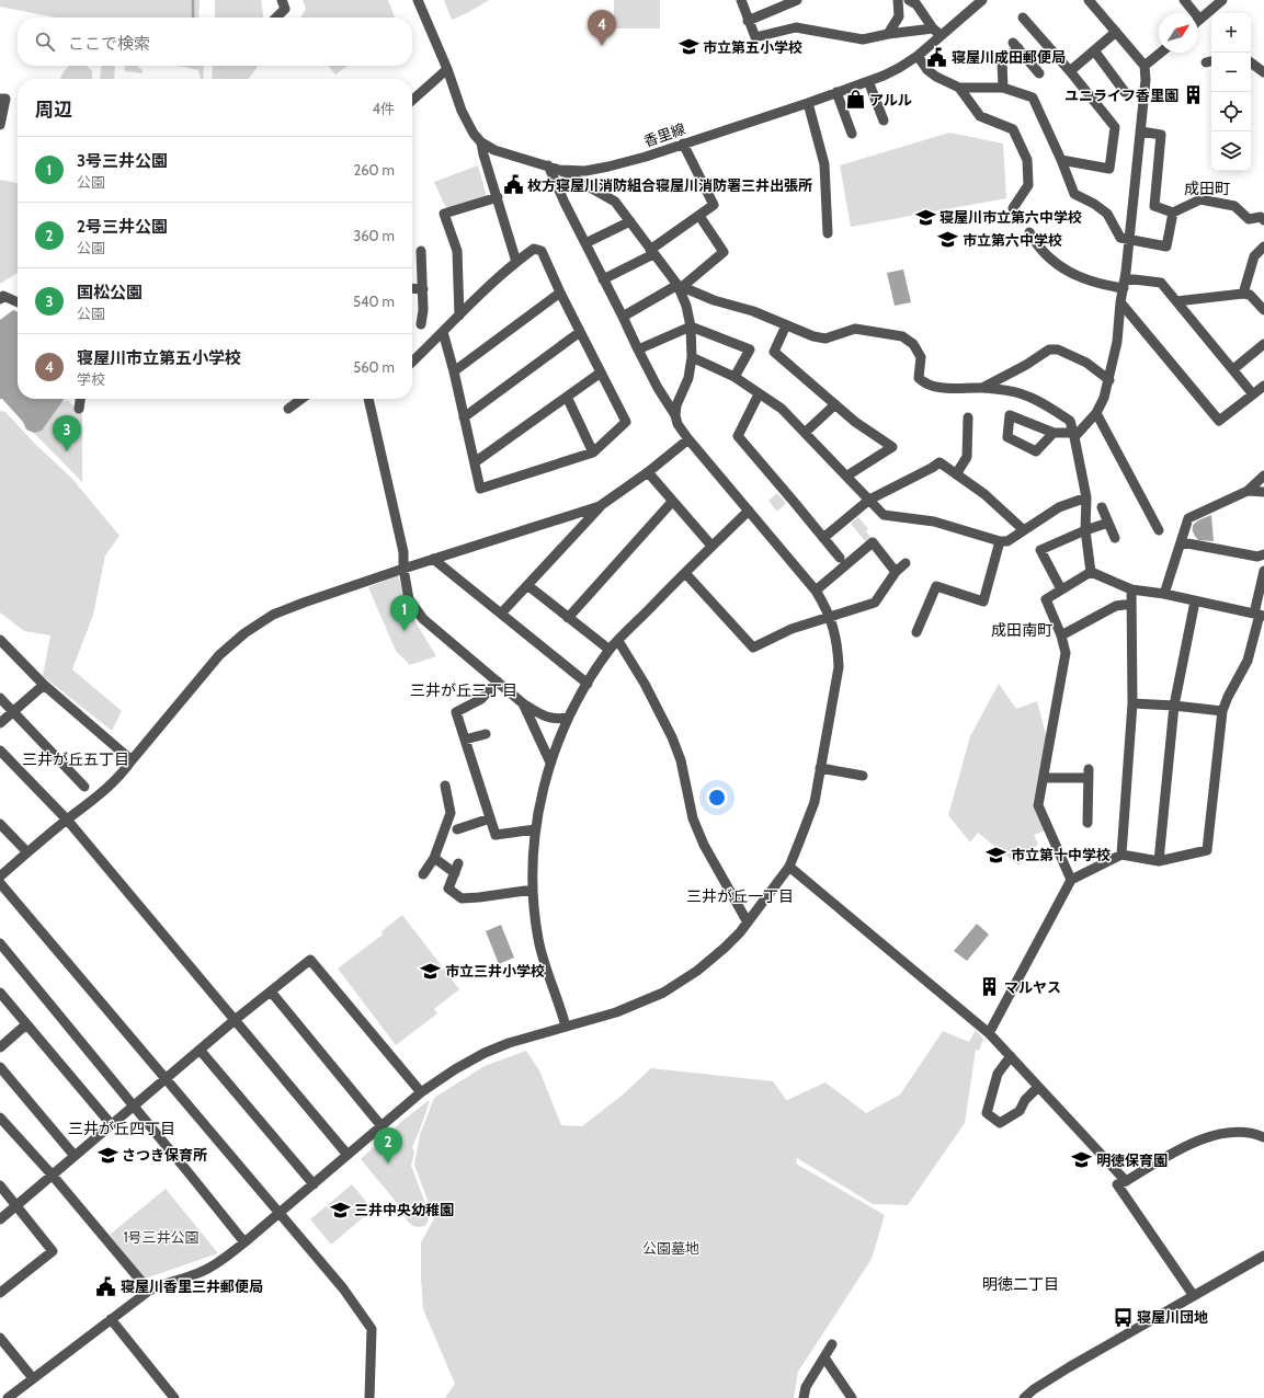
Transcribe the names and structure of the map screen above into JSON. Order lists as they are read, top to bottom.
{
  "streets": {
    "street": ["香里線"]
  },
  "districts": [
    "成田町",
    "成田南町",
    "三井が丘三丁目",
    "三井が丘五丁目",
    "三井が丘一丁目",
    "三井が丘四丁目",
    "明徳二丁目"
  ],
  "parks": ["1号三井公園", "公園墓地"],
  "places": {
    "school or university": [
      "市立第五小学校",
      "寝屋川市立第六中学校",
      "市立第六中学校",
      "市立第十中学校",
      "市立三井小学校",
      "さつき保育所",
      "明徳保育園",
      "三井中央幼稚園"
    ],
    "public building": ["寝屋川成田郵便局", "枚方寝屋川消防組合寝屋川消防署三井出張所", "寝屋川香里三井郵便局"],
    "building": ["ユニライフ香里園", "マルヤス"],
    "shop": ["アルル"],
    "bus stop": ["寝屋川団地"]
  },
  "north": "top right",
  "page": {
    "pins": [
      "4",
      "3",
      "1",
      "2"
    ],
    "map_buttons": ["+", "−"],
    "search": "ここで検索",
    "heading": ["周辺", "4件"],
    "list": [
      {
        "mark": "1",
        "name": "3号三井公園",
        "note": "公園",
        "value": "260 m"
      },
      {
        "mark": "2",
        "name": "2号三井公園",
        "note": "公園",
        "value": "360 m"
      },
      {
        "mark": "3",
        "name": "国松公園",
        "note": "公園",
        "value": "540 m"
      },
      {
        "mark": "4",
        "name": "寝屋川市立第五小学校",
        "note": "学校",
        "value": "560 m"
      }
    ]
  }
}
